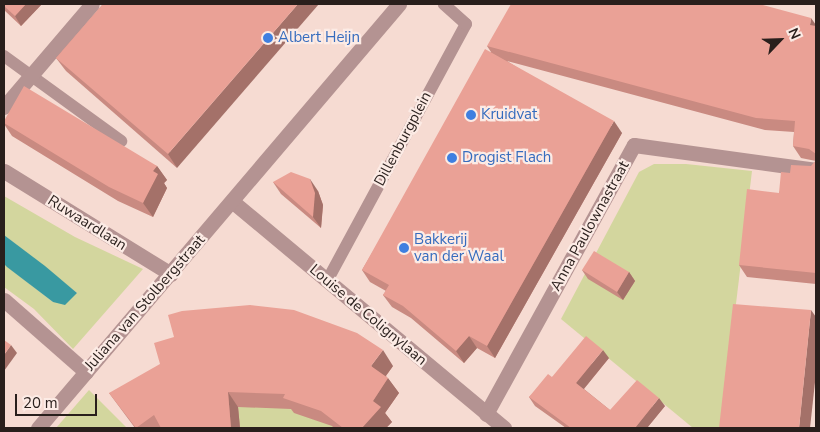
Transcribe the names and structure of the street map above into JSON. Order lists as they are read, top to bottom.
{
  "streets": {
    "street": [
      "Ruwaardlaan",
      "Anna Paulownastraat",
      "Juliana van Stolbergstraat",
      "Louise de Colignylaan"
    ],
    "lane": ["Dillenburgplein"]
  },
  "crossings": [
    ["Dillenburgplein", "Louise de Colignylaan"],
    ["Ruwaardlaan", "Juliana van Stolbergstraat"],
    ["Anna Paulownastraat", "Louise de Colignylaan"],
    ["Juliana van Stolbergstraat", "Louise de Colignylaan"]
  ],
  "places": [
    "Albert Heijn",
    "Kruidvat",
    "Drogist Flach",
    "Bakkerij van der Waal"
  ],
  "scale_bar": "20 m",
  "north": "top right"
}
